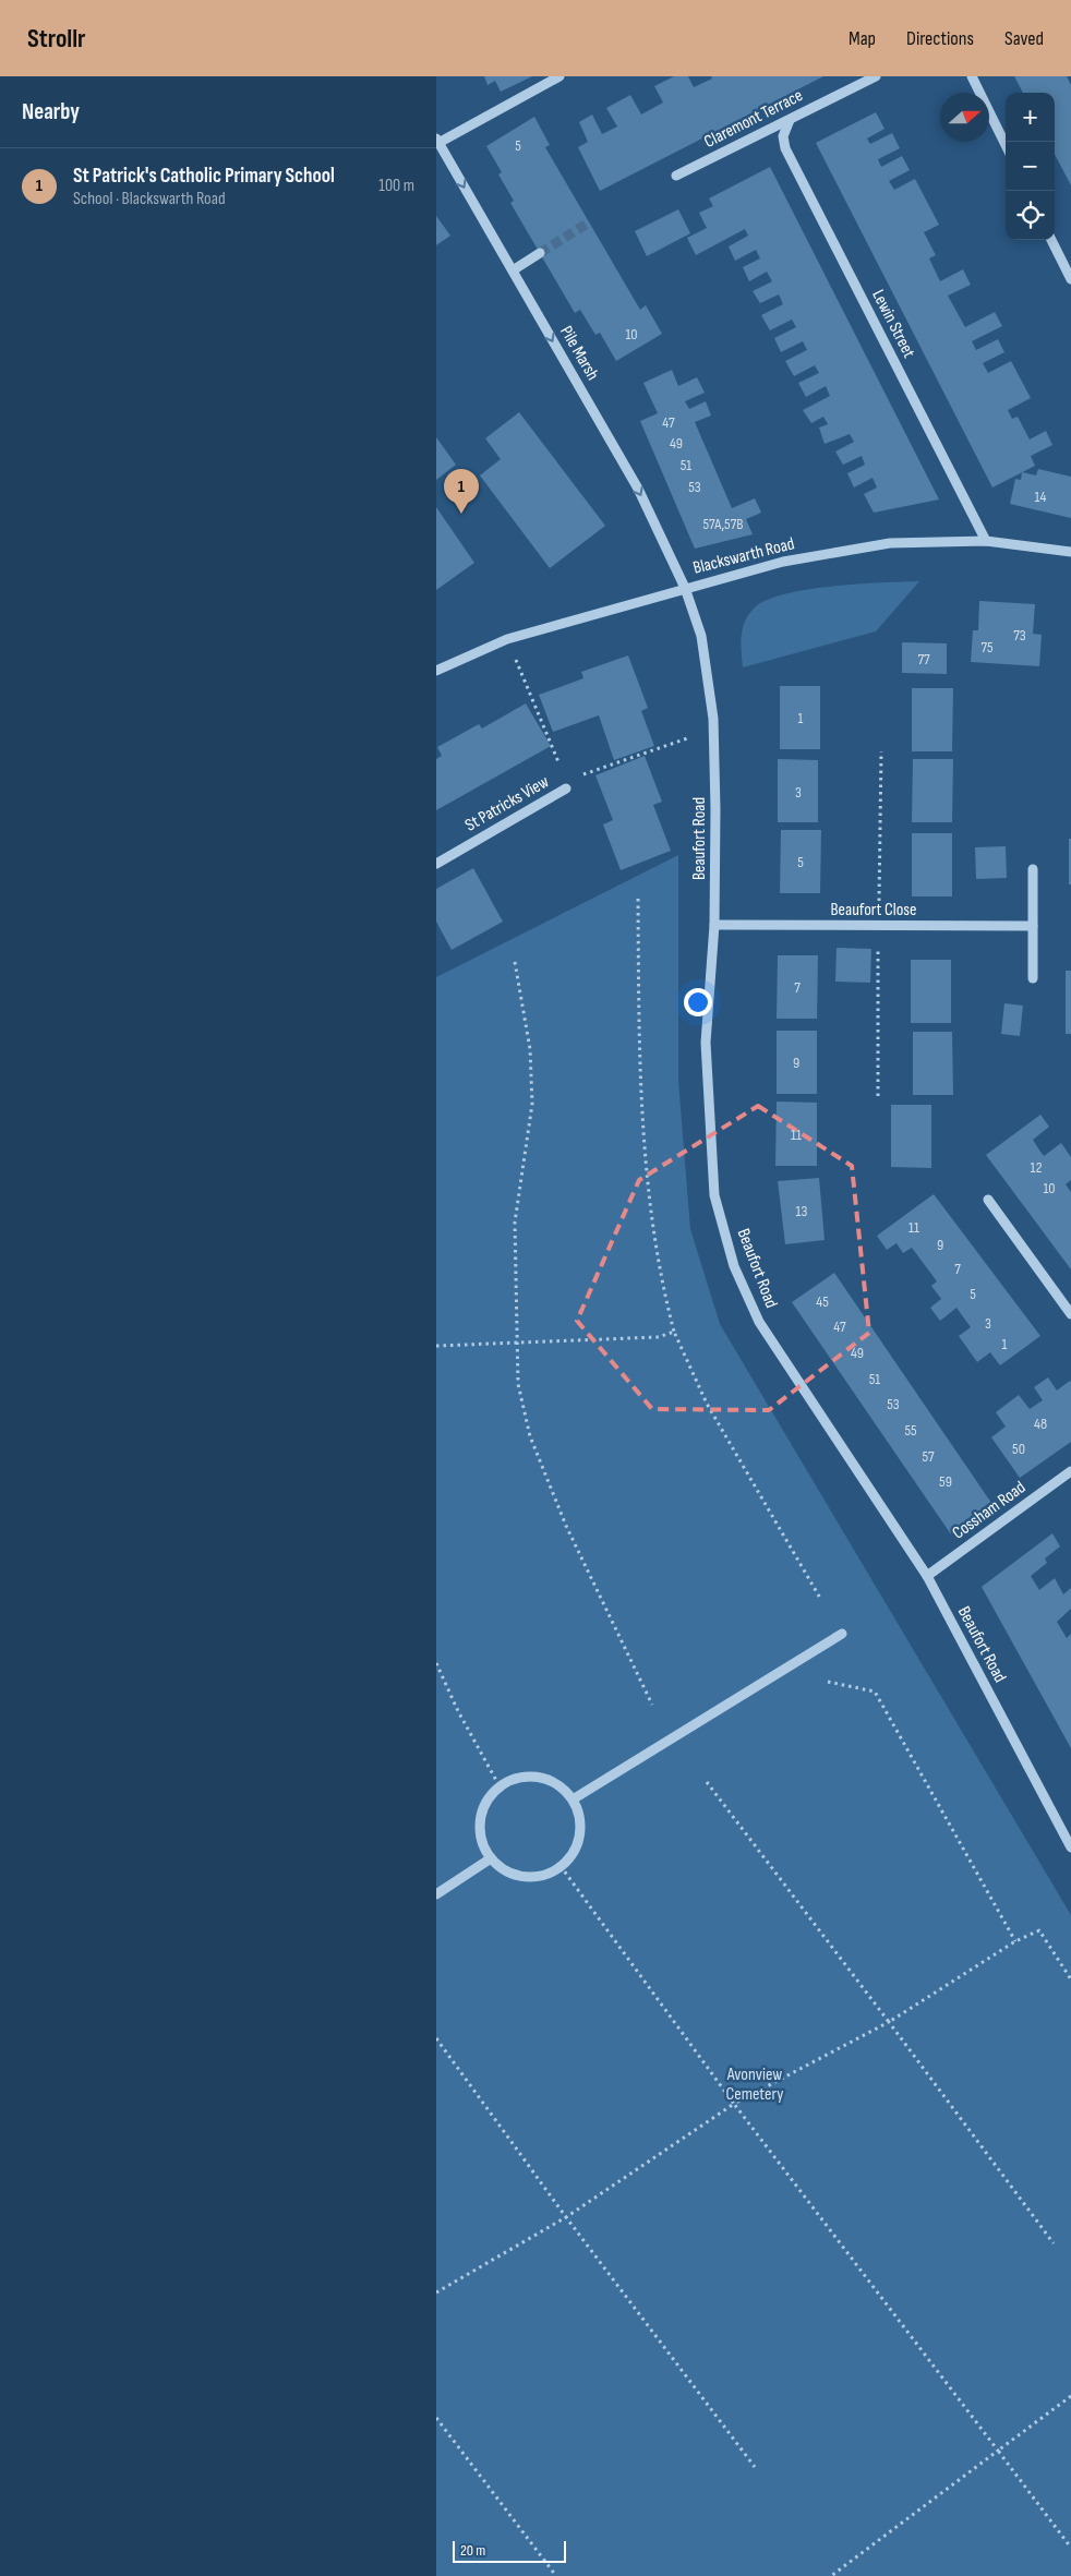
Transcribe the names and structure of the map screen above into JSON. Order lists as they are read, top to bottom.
{
  "streets": {
    "street": [
      "Claremont Terrace",
      "Lewin Street",
      "Pile Marsh",
      "Blackswarth Road",
      "St Patricks View",
      "Beaufort Road",
      "Beaufort Close",
      "Cossham Road"
    ]
  },
  "crossings": [
    ["Claremont Terrace", "Lewin Street"],
    ["Lewin Street", "Blackswarth Road"],
    ["Pile Marsh", "Blackswarth Road"],
    ["Pile Marsh", "Beaufort Road"],
    ["Blackswarth Road", "Beaufort Road"],
    ["Beaufort Road", "Beaufort Close"],
    ["Beaufort Road", "Cossham Road"]
  ],
  "one_way": ["Pile Marsh"],
  "parks": ["Avonview Cemetery"],
  "house_numbers": [
    "5",
    "10",
    "47",
    "49",
    "51",
    "53",
    "14",
    "57A,57B",
    "73",
    "75",
    "77",
    "1",
    "3",
    "5",
    "7",
    "9",
    "11",
    "12",
    "10",
    "13",
    "11",
    "9",
    "7",
    "5",
    "45",
    "3",
    "47",
    "1",
    "49",
    "51",
    "53",
    "48",
    "55",
    "50",
    "57",
    "59"
  ],
  "scale_bar": "20 m",
  "north": "right",
  "page": {
    "header": "Strollr",
    "nav": ["Map", "Directions", "Saved"],
    "heading": "Nearby",
    "map_buttons": ["+", "−"],
    "list": [
      {
        "mark": "1",
        "name": "St Patrick's Catholic Primary School",
        "note": "School · Blackswarth Road",
        "value": "100 m"
      }
    ],
    "pins": "1",
    "scale": "20 m"
  }
}
